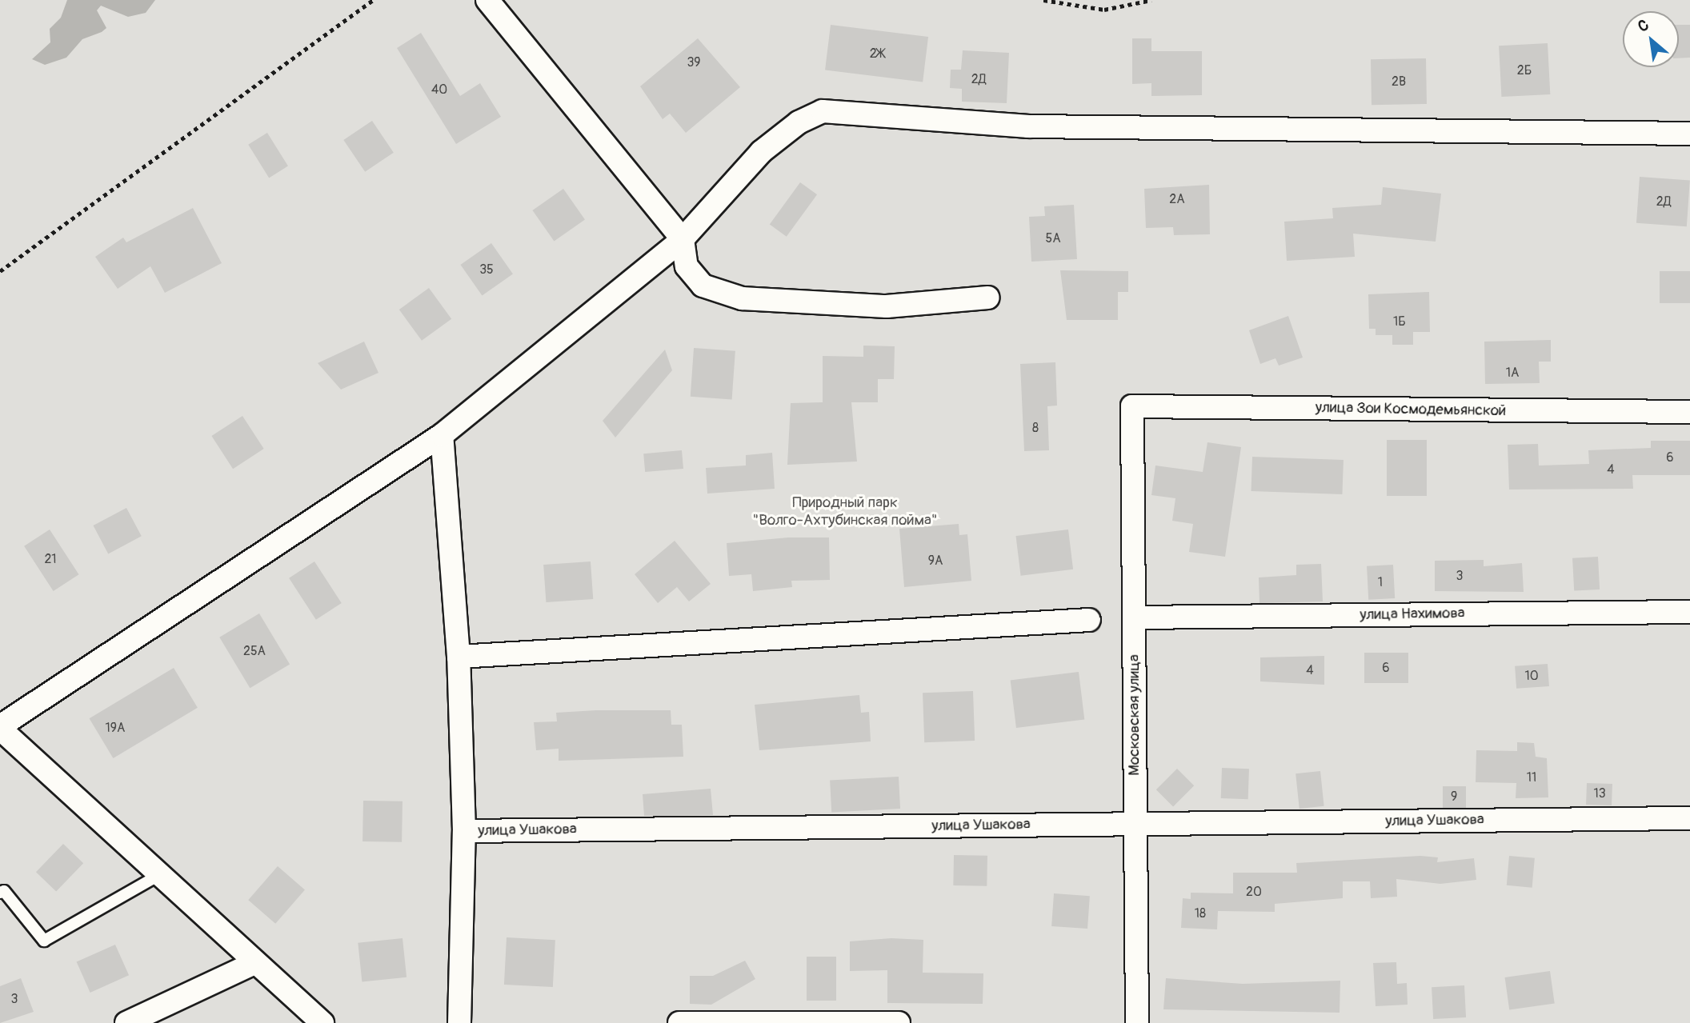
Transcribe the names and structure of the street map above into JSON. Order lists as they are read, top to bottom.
{
  "streets": {
    "street": [
      "улица Зои Космодемьянской",
      "улица Нахимова",
      "Московская улица",
      "улица Ушакова"
    ]
  },
  "crossings": [
    ["улица Зои Космодемьянской", "Московская улица"],
    ["улица Нахимова", "Московская улица"],
    ["Московская улица", "улица Ушакова"]
  ],
  "parks": ["Природный парк \"Волго-Ахтубинская пойма\""],
  "house_numbers": [
    "2Ж",
    "39",
    "2Б",
    "2Д",
    "2В",
    "40",
    "2А",
    "2Д",
    "5А",
    "35",
    "1Б",
    "1А",
    "8",
    "6",
    "4",
    "21",
    "9А",
    "3",
    "1",
    "25А",
    "6",
    "4",
    "10",
    "19А",
    "11",
    "13",
    "9",
    "20",
    "18",
    "3"
  ],
  "north": "top left"
}
